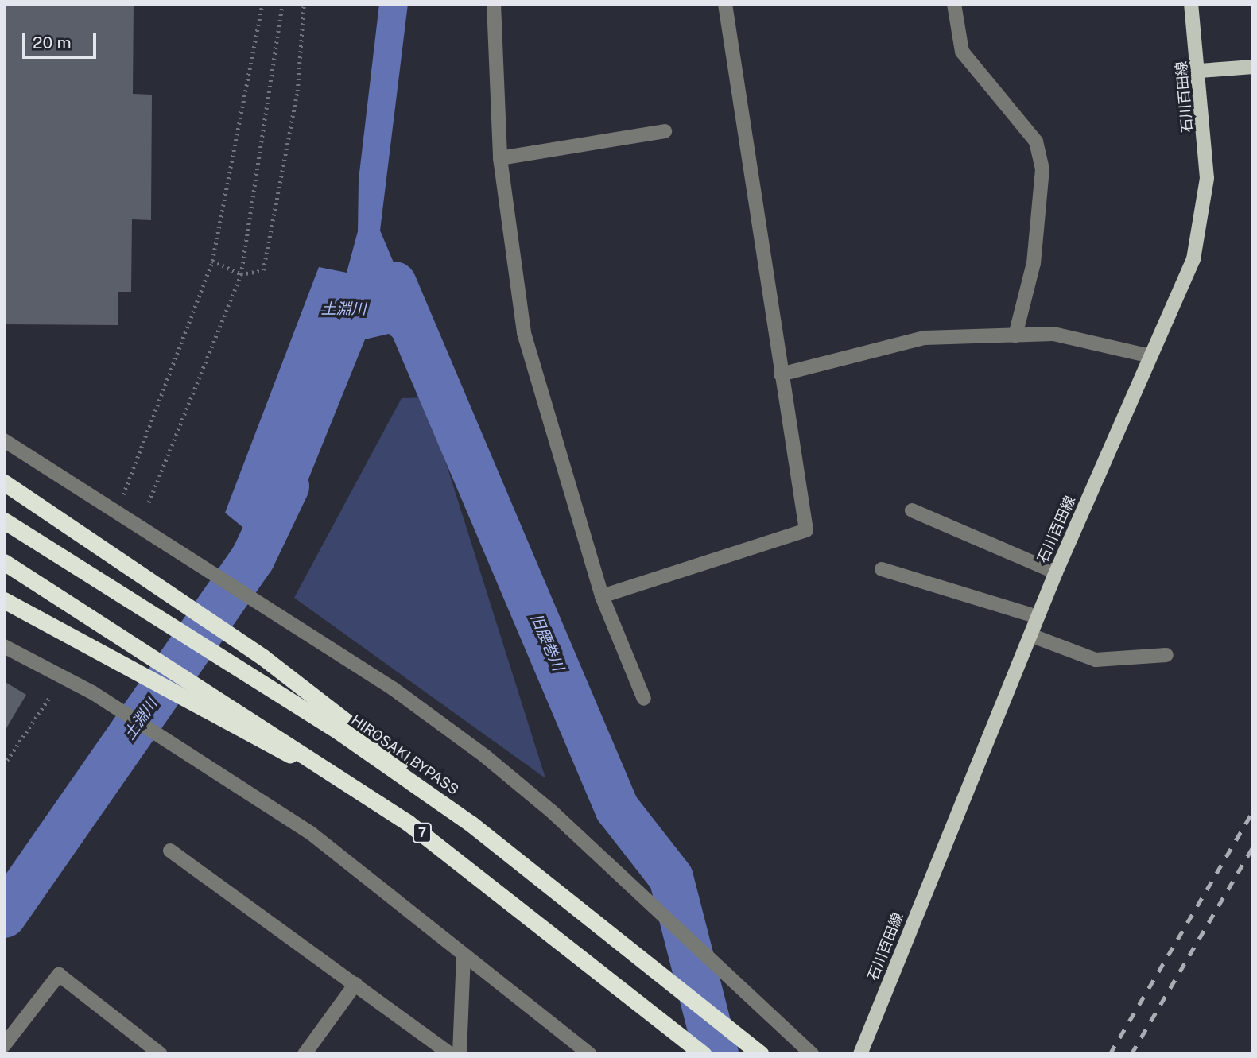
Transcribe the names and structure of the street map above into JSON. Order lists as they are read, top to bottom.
{
  "streets": {
    "highway": ["HIROSAKI BYPASS", "7"],
    "main road": ["石川百田線"]
  },
  "water": ["土淵川", "旧腰巻川"],
  "scale_bar": "20 m"
}
